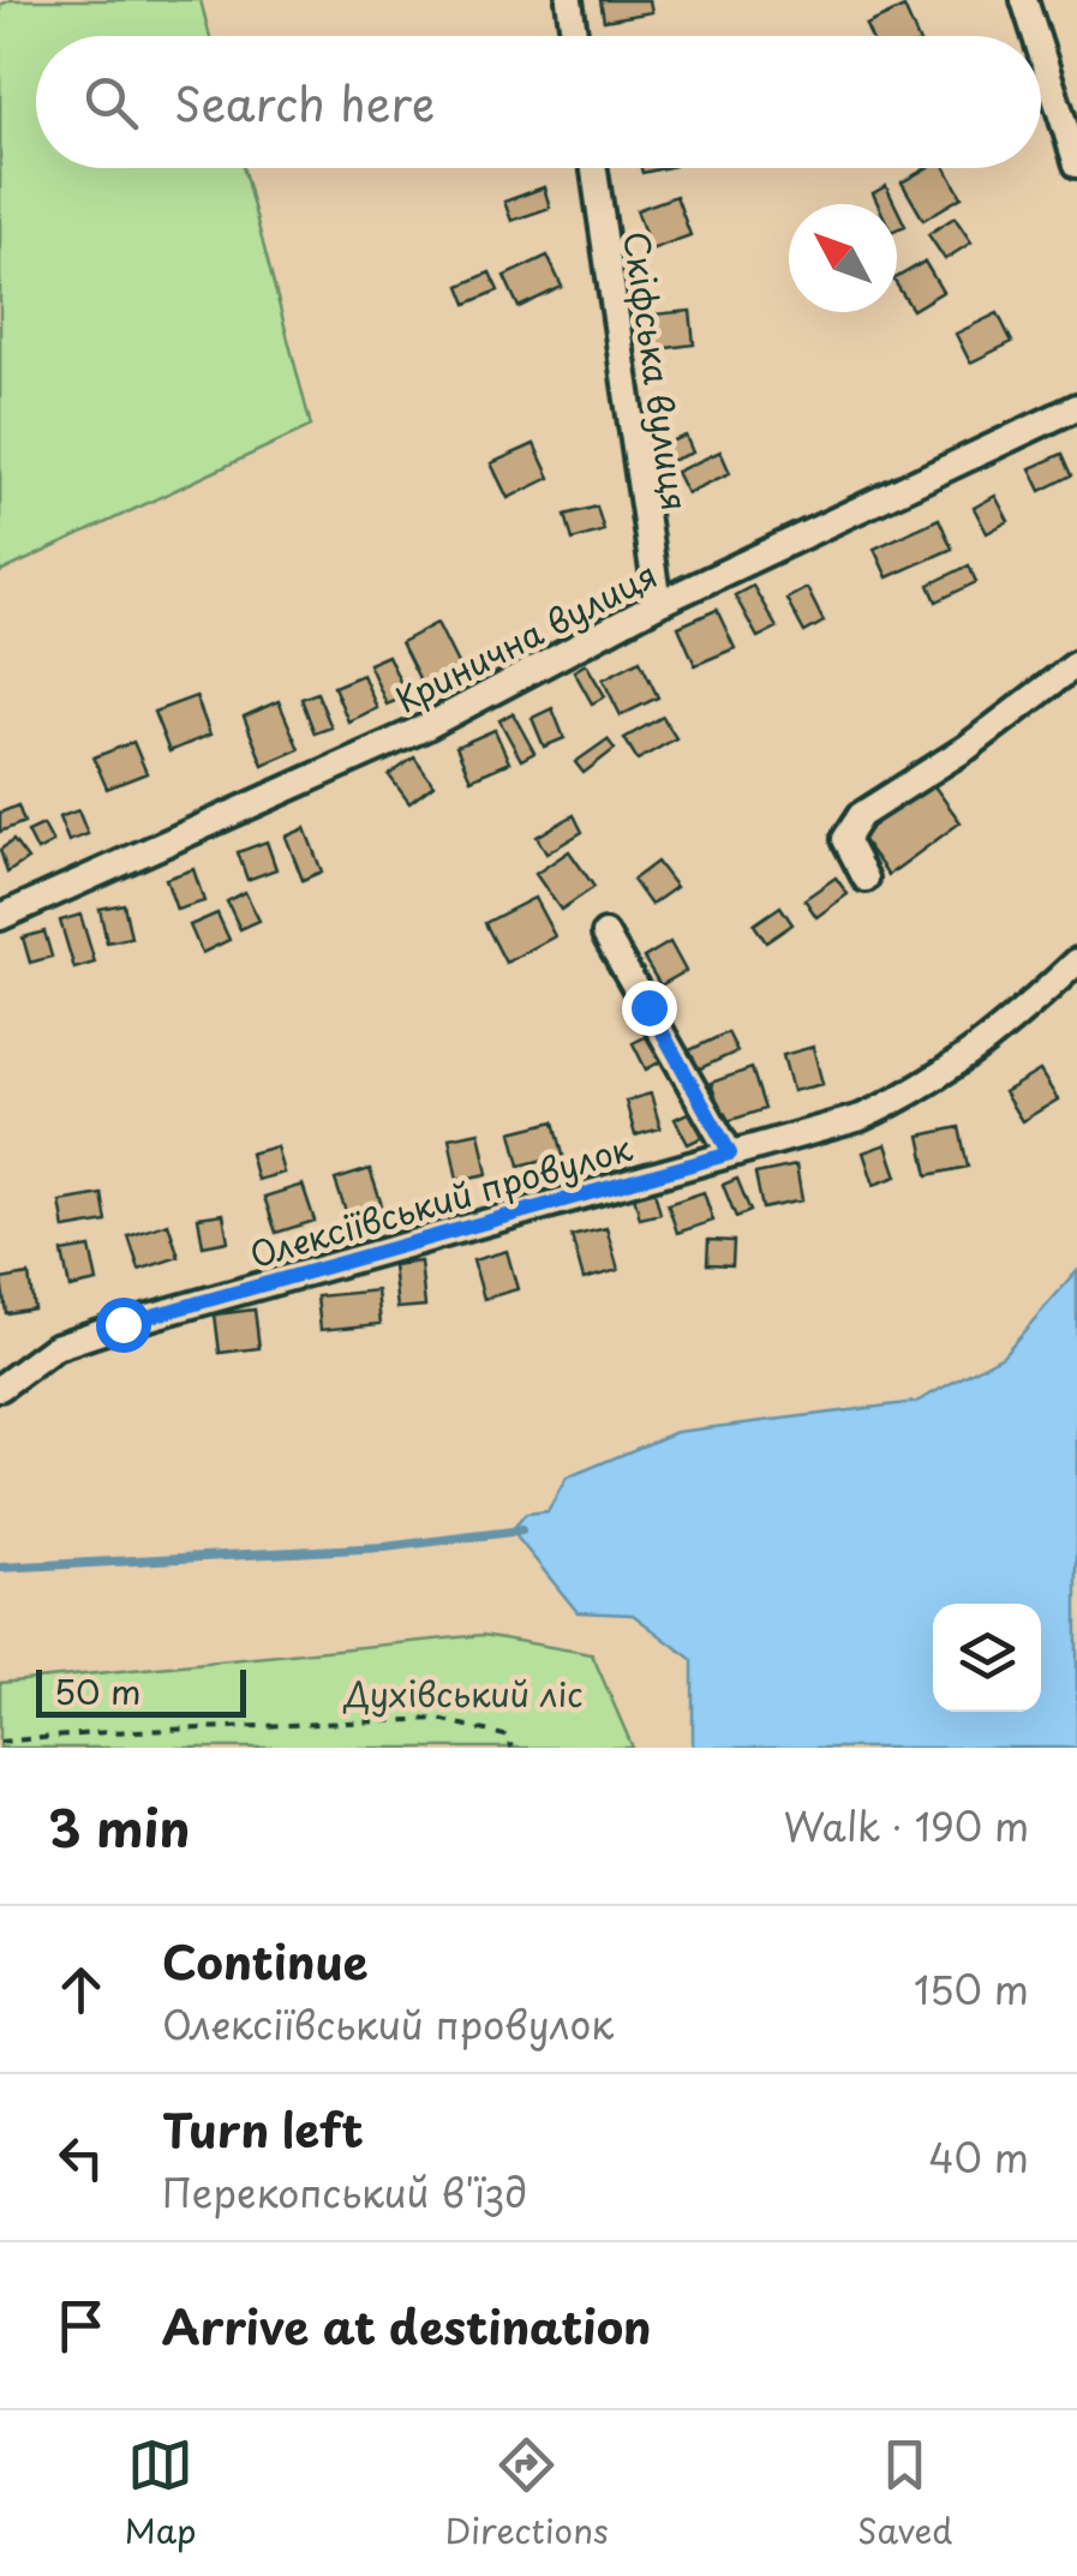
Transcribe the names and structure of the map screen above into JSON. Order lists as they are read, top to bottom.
{
  "streets": {
    "street": ["Скіфська вулиця", "Кринична вулиця", "Олексіївський провулок"]
  },
  "crossings": [
    ["Скіфська вулиця", "Кринична вулиця"]
  ],
  "parks": ["Духівський ліс"],
  "scale_bar": "50 m",
  "north": "top left",
  "page": {
    "search": "Search here",
    "scale": "50 m",
    "heading": ["3 min", "Walk · 190 m"],
    "list": [
      ["Continue", "Олексіївський провулок", "150 m"],
      ["Turn left", "Перекопський в'їзд", "40 m"],
      "Arrive at destination"
    ],
    "nav": ["Map", "Directions", "Saved"]
  }
}
